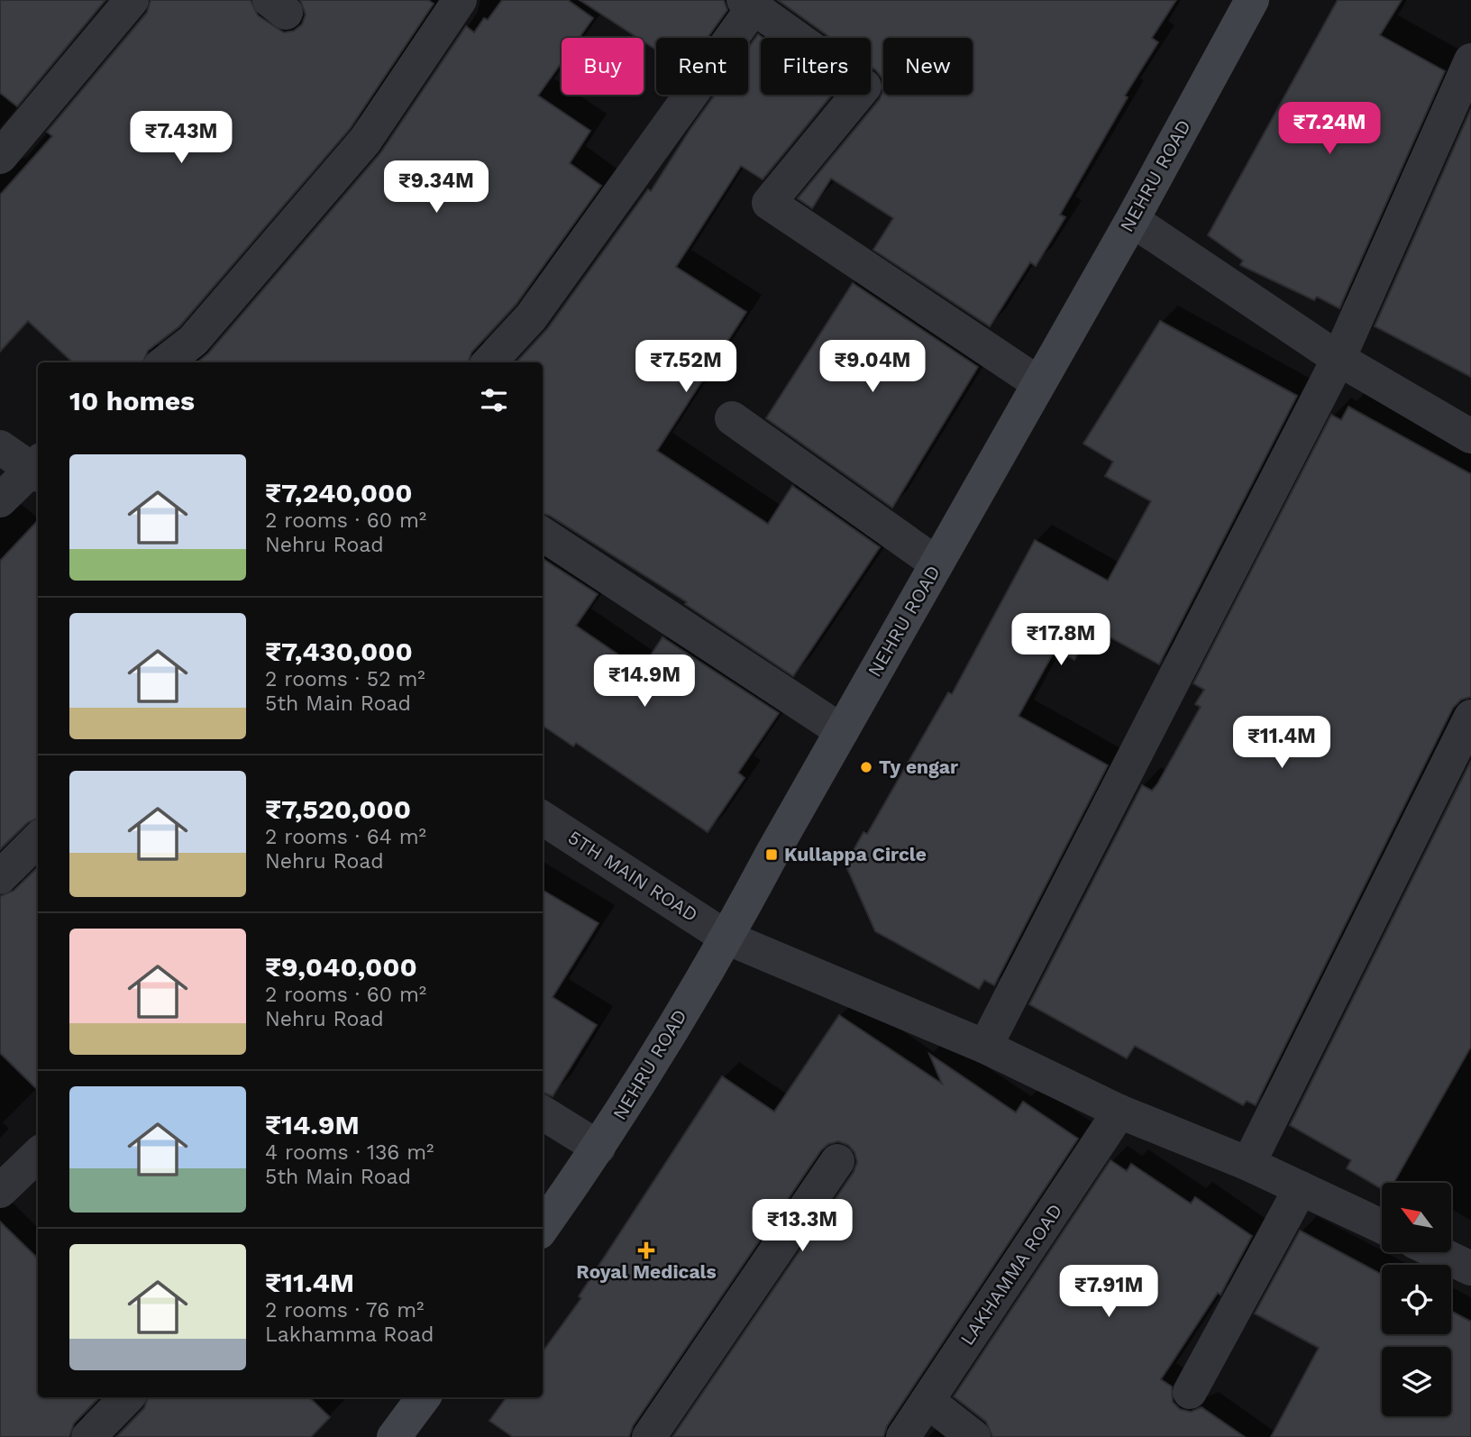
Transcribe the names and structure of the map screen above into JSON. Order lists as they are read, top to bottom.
{
  "streets": {
    "main road": ["NEHRU ROAD"],
    "street": ["5TH MAIN ROAD", "LAKHAMMA ROAD"]
  },
  "crossings": [
    ["NEHRU ROAD", "5TH MAIN ROAD"],
    ["5TH MAIN ROAD", "LAKHAMMA ROAD"]
  ],
  "places": {
    "other": ["Ty engar"],
    "transit": ["Kullappa Circle"],
    "health": ["Royal Medicals"]
  },
  "north": "top left",
  "page": {
    "chip": [
      "Buy",
      "Rent",
      "Filters",
      "New"
    ],
    "price": [
      "₹7.24M",
      "₹7.43M",
      "₹9.34M",
      "₹7.52M",
      "₹9.04M",
      "₹17.8M",
      "₹14.9M",
      "₹11.4M",
      "₹13.3M",
      "₹7.91M"
    ],
    "heading": "10 homes",
    "list": [
      {
        "name": "₹7,240,000",
        "note": "2 rooms · 60 m² · Nehru Road"
      },
      {
        "name": "₹7,430,000",
        "note": "2 rooms · 52 m² · 5th Main Road"
      },
      {
        "name": "₹7,520,000",
        "note": "2 rooms · 64 m² · Nehru Road"
      },
      {
        "name": "₹9,040,000",
        "note": "2 rooms · 60 m² · Nehru Road"
      },
      {
        "name": "₹14.9M",
        "note": "4 rooms · 136 m² · 5th Main Road"
      },
      {
        "name": "₹11.4M",
        "note": "2 rooms · 76 m² · Lakhamma Road"
      }
    ]
  }
}
